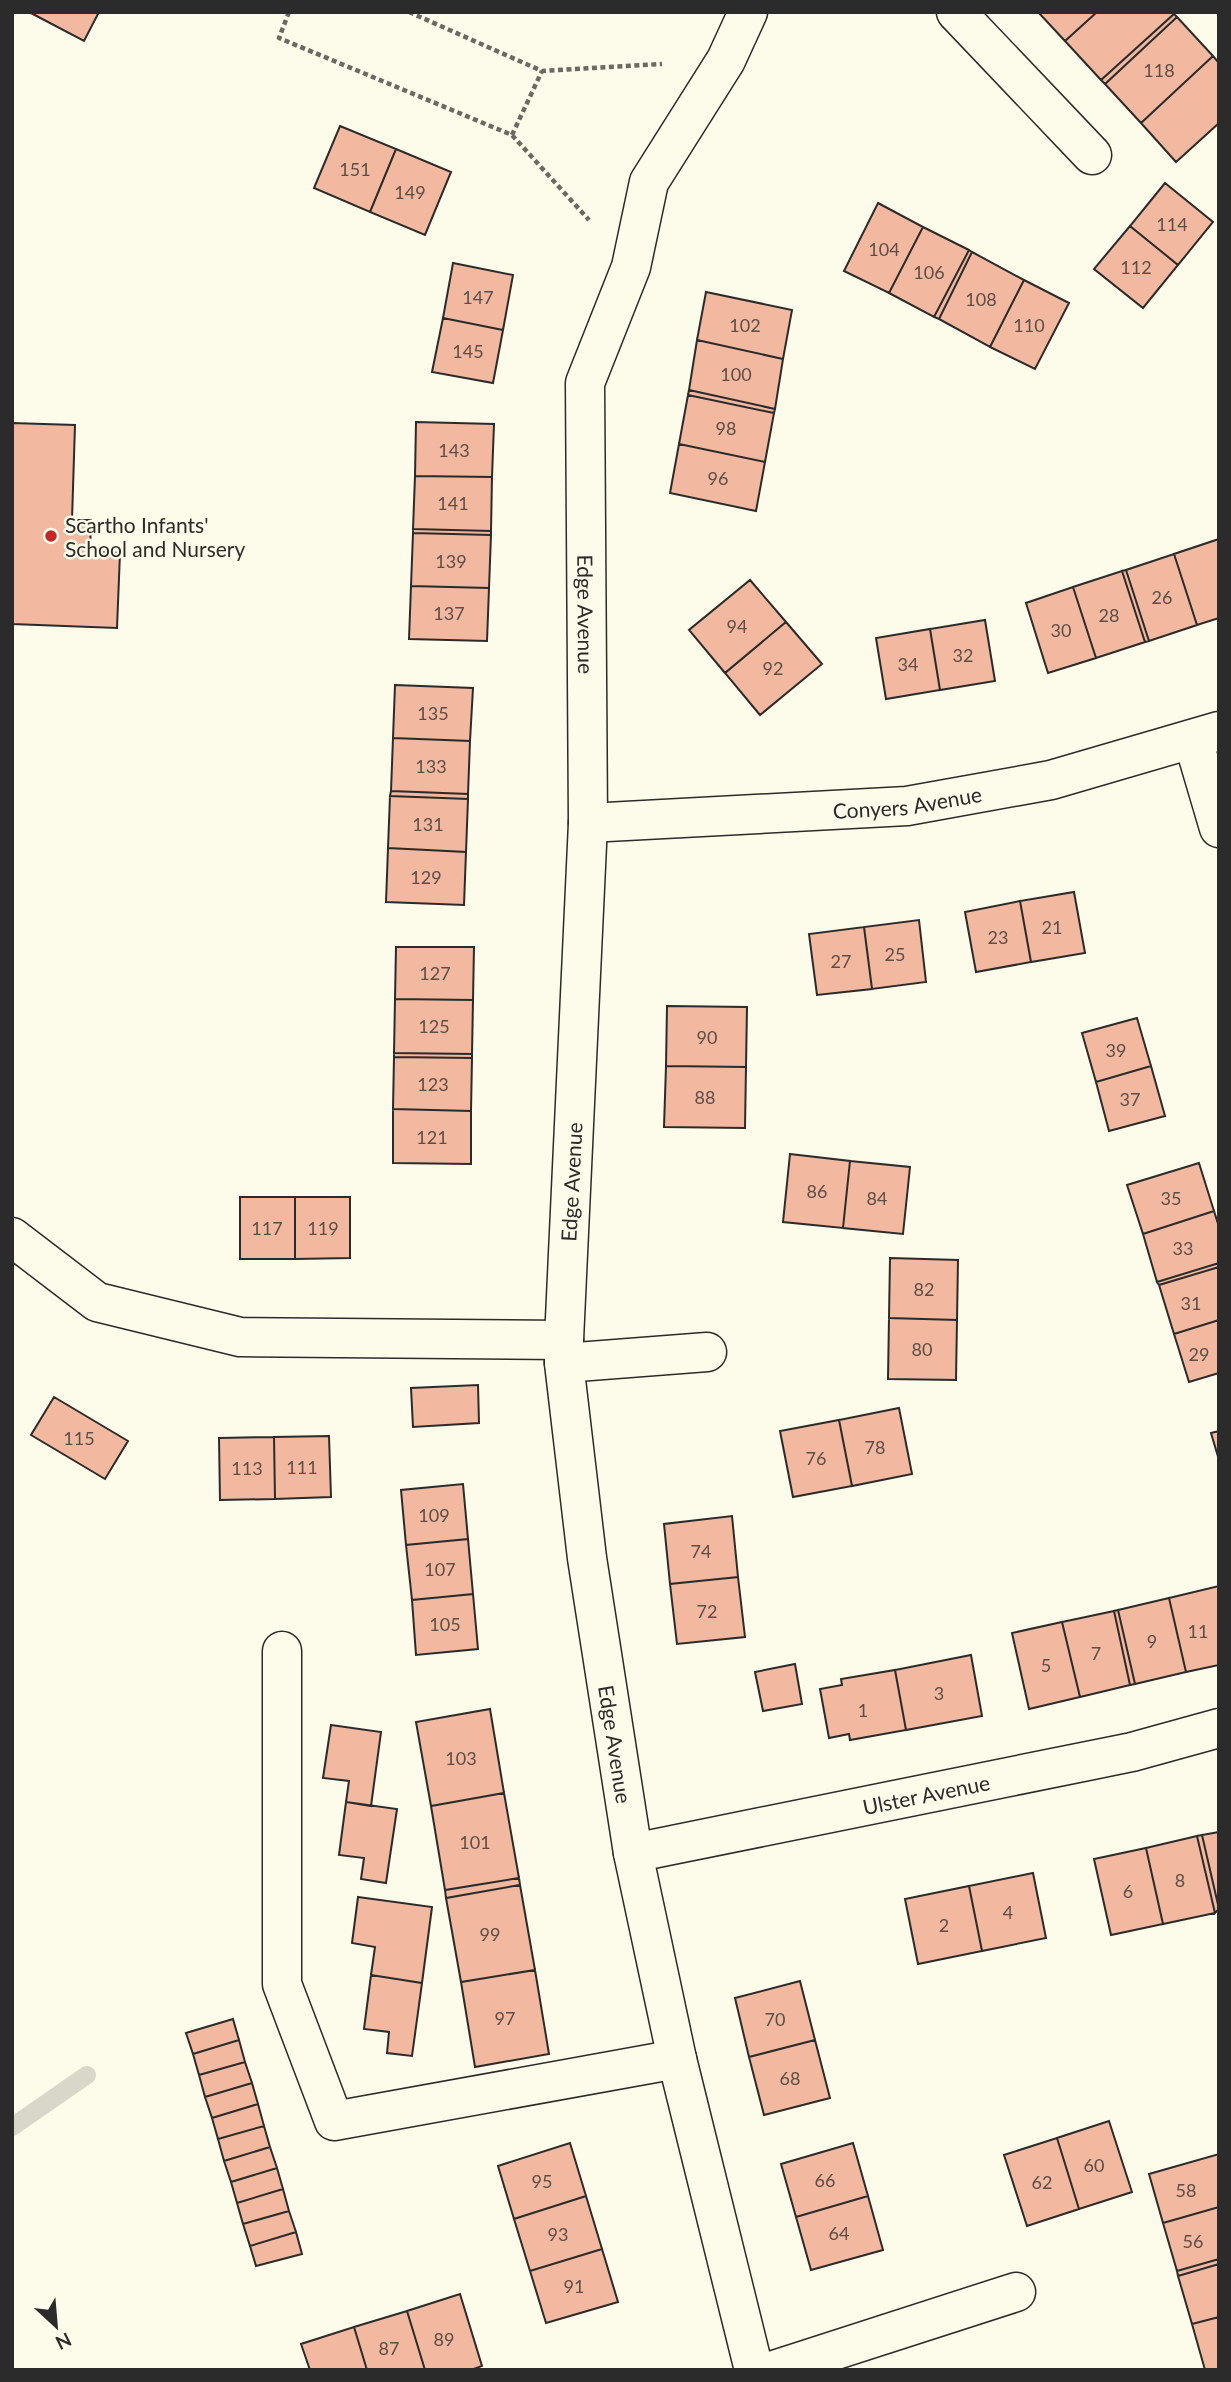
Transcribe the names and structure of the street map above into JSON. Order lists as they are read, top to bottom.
{
  "streets": {
    "street": ["Edge Avenue", "Conyers Avenue", "Ulster Avenue"]
  },
  "crossings": [
    ["Edge Avenue", "Conyers Avenue"],
    ["Edge Avenue", "Ulster Avenue"]
  ],
  "places": ["Scartho Infants' School and Nursery"],
  "house_numbers": [
    "118",
    "151",
    "149",
    "114",
    "104",
    "112",
    "106",
    "147",
    "108",
    "102",
    "110",
    "145",
    "100",
    "98",
    "143",
    "96",
    "141",
    "139",
    "26",
    "137",
    "28",
    "94",
    "30",
    "32",
    "34",
    "92",
    "135",
    "133",
    "131",
    "129",
    "21",
    "23",
    "25",
    "27",
    "127",
    "125",
    "90",
    "39",
    "123",
    "88",
    "37",
    "121",
    "86",
    "84",
    "35",
    "117",
    "119",
    "33",
    "82",
    "31",
    "80",
    "29",
    "115",
    "78",
    "76",
    "111",
    "113",
    "109",
    "74",
    "107",
    "72",
    "105",
    "11",
    "9",
    "7",
    "5",
    "3",
    "1",
    "103",
    "101",
    "8",
    "6",
    "4",
    "2",
    "99",
    "97",
    "70",
    "68",
    "60",
    "66",
    "95",
    "62",
    "58",
    "64",
    "93",
    "56",
    "91",
    "89",
    "87"
  ],
  "north": "bottom right"
}
